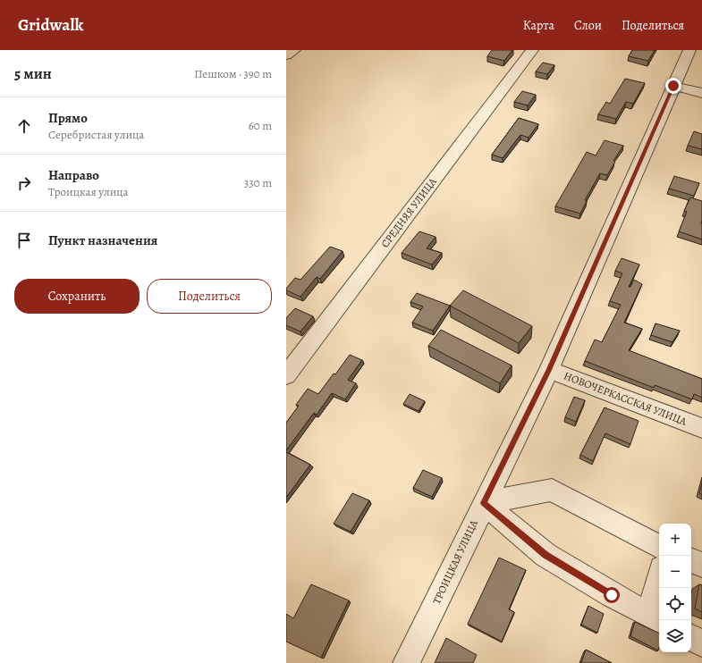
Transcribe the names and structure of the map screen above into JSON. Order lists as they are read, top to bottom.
{
  "streets": {
    "street": ["СРЕДНЯЯ УЛИЦА", "НОВОЧЕРКАССКАЯ УЛИЦА", "ТРОИЦКАЯ УЛИЦА"]
  },
  "crossings": [
    ["НОВОЧЕРКАССКАЯ УЛИЦА", "ТРОИЦКАЯ УЛИЦА"]
  ],
  "page": {
    "header": "Gridwalk",
    "nav": ["Карта", "Слои", "Поделиться"],
    "heading": ["5 мин", "Пешком · 390 m"],
    "list": [
      ["Прямо", "Серебристая улица", "60 m"],
      ["Направо", "Троицкая улица", "330 m"],
      "Пункт назначения"
    ],
    "buttons": ["Сохранить", "Поделиться"],
    "map_buttons": ["+", "−"]
  }
}
